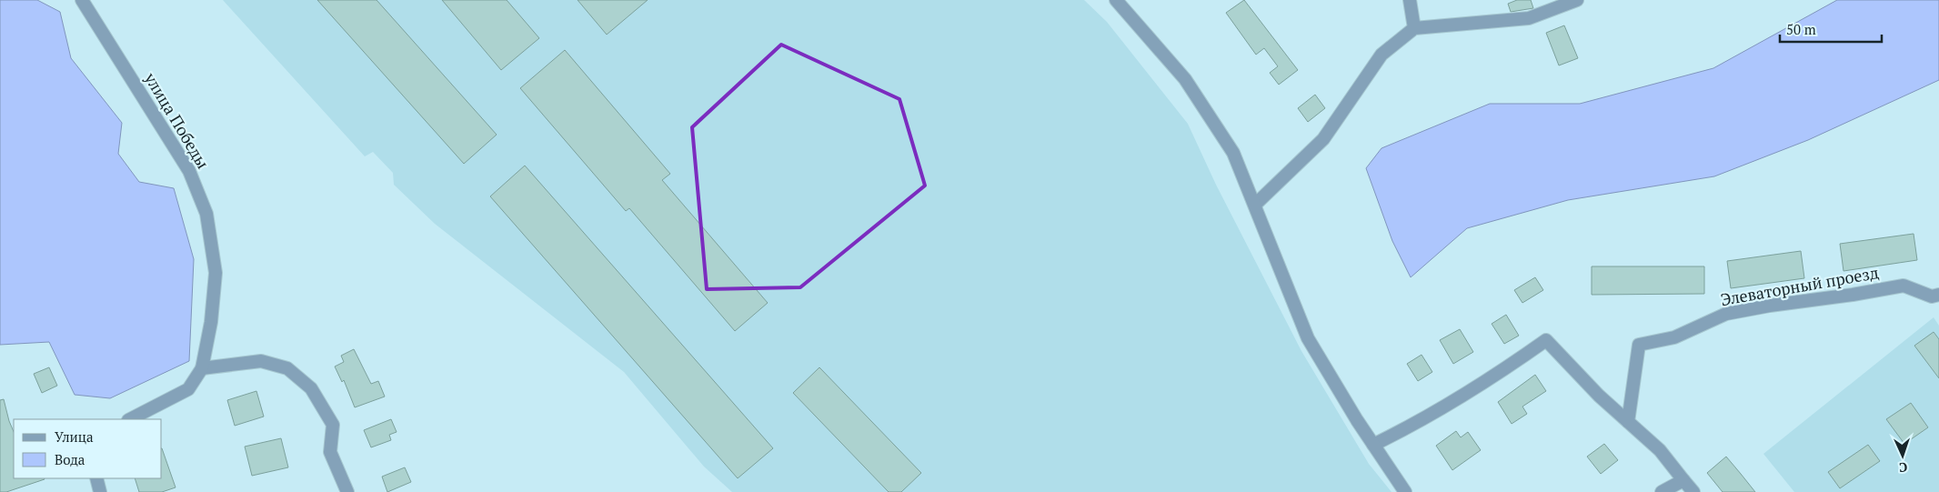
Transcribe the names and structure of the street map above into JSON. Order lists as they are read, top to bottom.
{
  "streets": {
    "street": ["улица Победы", "Элеваторный проезд"]
  },
  "legend": ["Улица", "Вода"],
  "scale_bar": "50 m",
  "north": "bottom"
}
